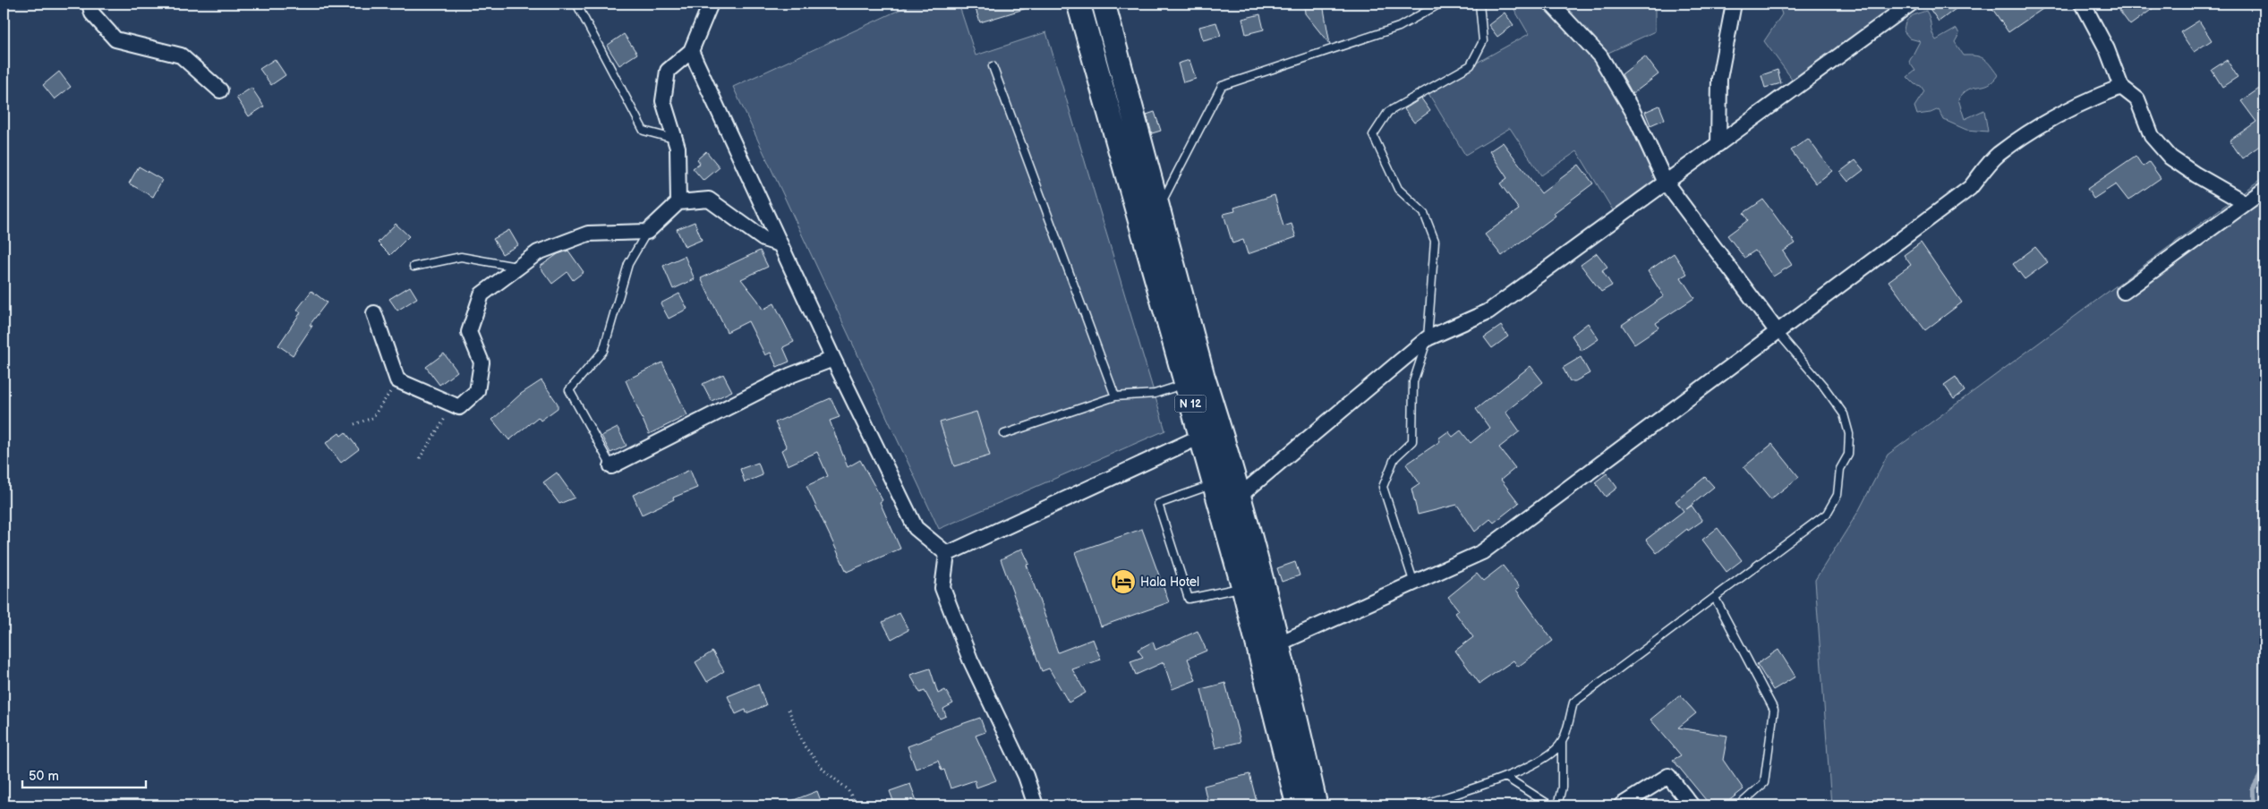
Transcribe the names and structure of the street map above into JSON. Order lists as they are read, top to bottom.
{
  "streets": {
    "main road": ["N 12"]
  },
  "places": {
    "hotel": ["Hala Hotel"]
  },
  "scale_bar": "50 m"
}
